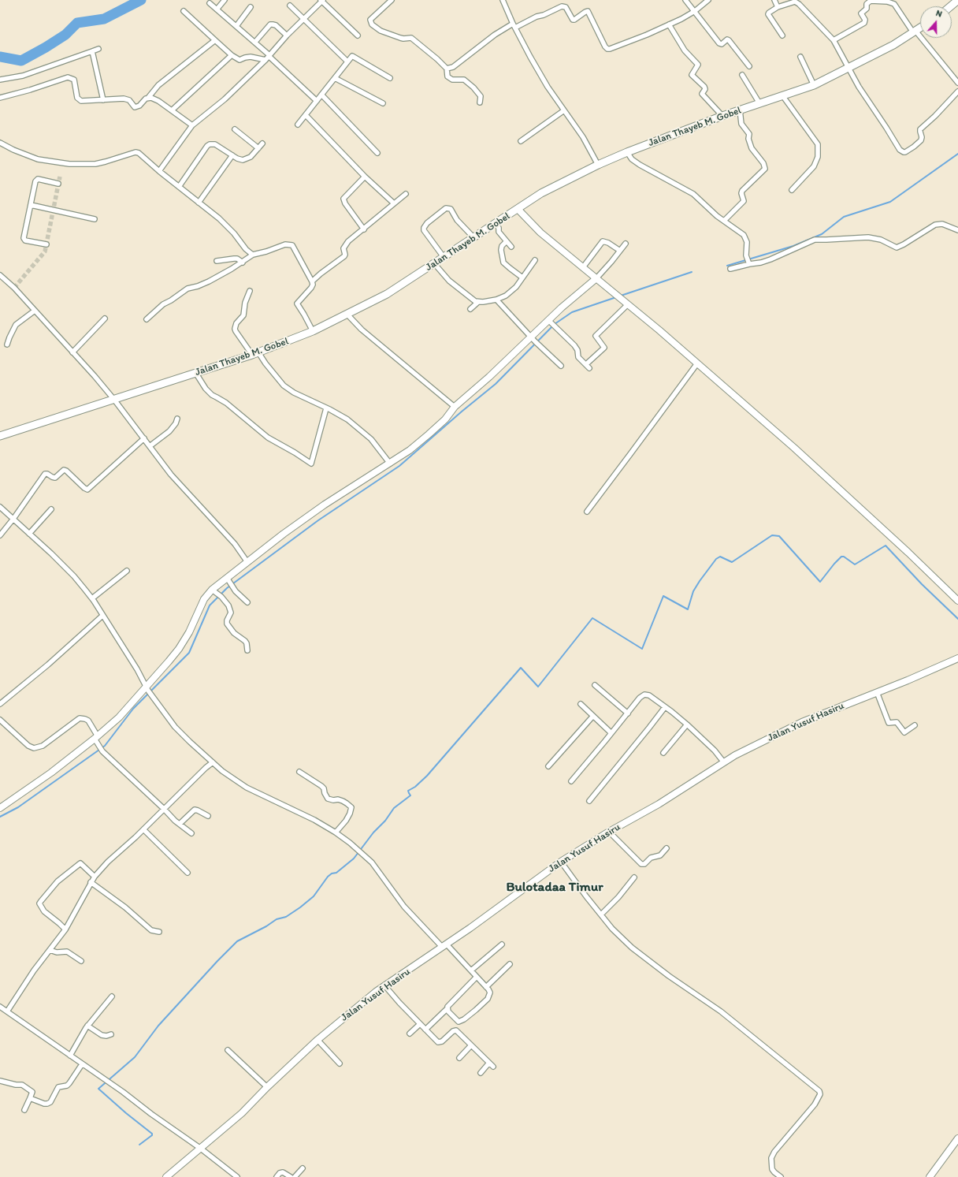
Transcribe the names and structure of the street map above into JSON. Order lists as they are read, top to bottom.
{
  "streets": {
    "main road": ["Jalan Thayeb M. Gobel"],
    "street": ["Jalan Yusuf Hasiru"]
  },
  "districts": ["Bulotadaa Timur"],
  "north": "top"
}
